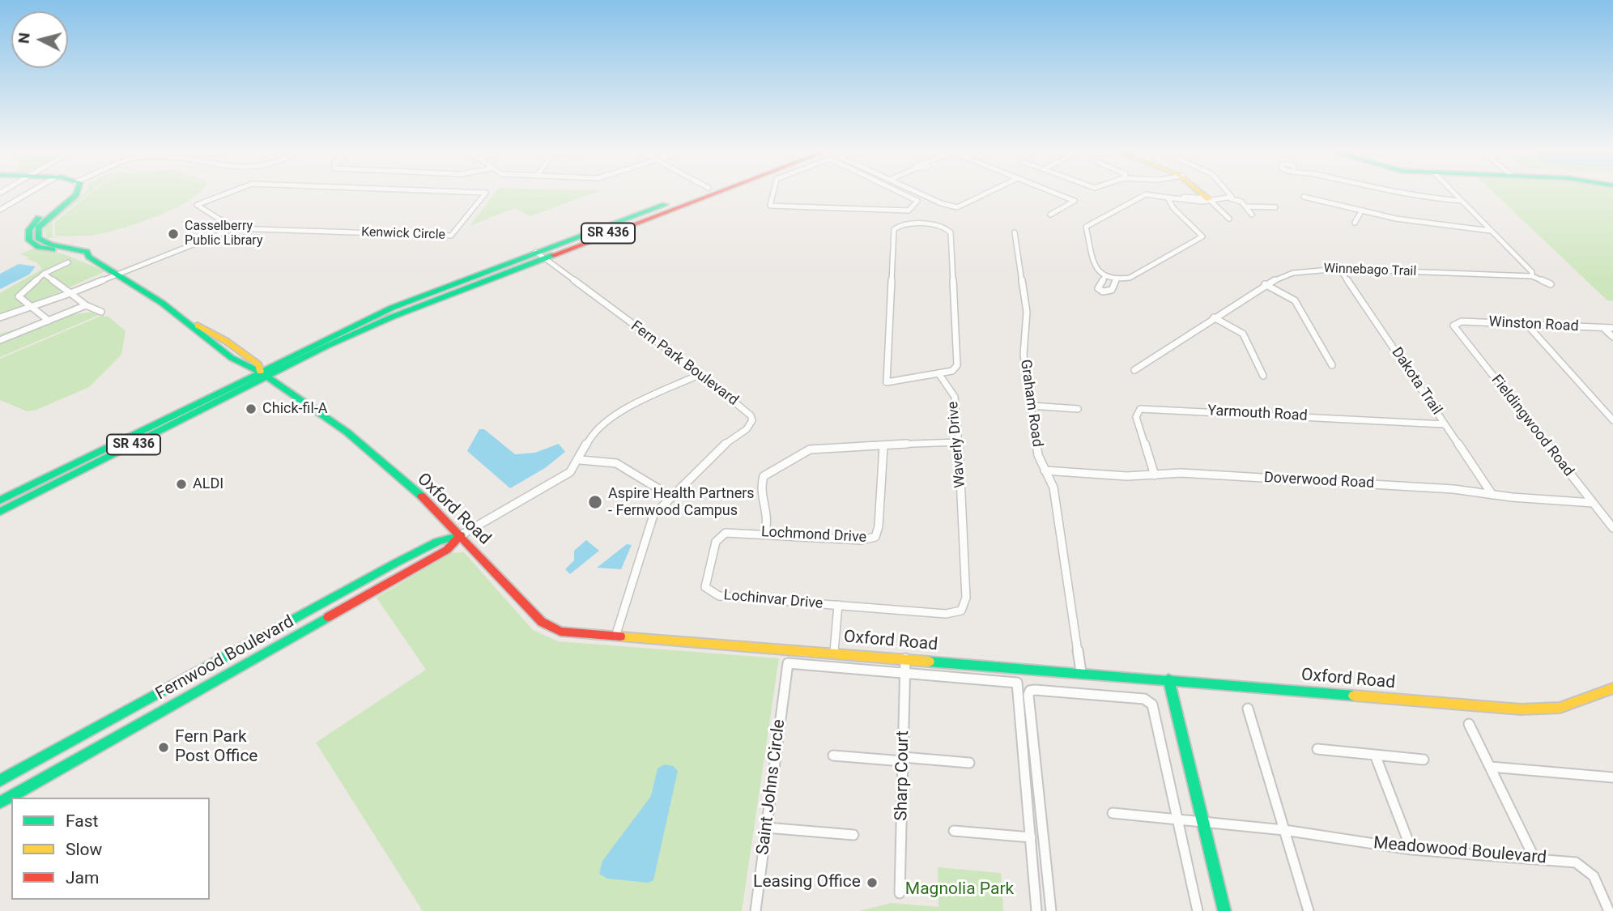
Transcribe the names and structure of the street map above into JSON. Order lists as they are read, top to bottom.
{
  "streets": {
    "street": [
      "SR 436",
      "Kenwick Circle",
      "Winnebago Trail",
      "Winston Road",
      "Fern Park Boulevard",
      "Dakota Trail",
      "Graham Road",
      "Yarmouth Road",
      "Fieldingwood Road",
      "Waverly Drive",
      "Doverwood Road",
      "Oxford Road",
      "Lochmond Drive",
      "Lochinvar Drive",
      "Fernwood Boulevard",
      "Sharp Court",
      "Saint Johns Circle",
      "Meadowood Boulevard"
    ]
  },
  "crossings": [
    ["SR 436", "Fern Park Boulevard"],
    ["SR 436", "Oxford Road"],
    ["Kenwick Circle", "Oxford Road"],
    ["Winnebago Trail", "Dakota Trail"],
    ["Winston Road", "Fieldingwood Road"],
    ["Fern Park Boulevard", "Oxford Road"],
    ["Fern Park Boulevard", "Fernwood Boulevard"],
    ["Dakota Trail", "Yarmouth Road"],
    ["Dakota Trail", "Doverwood Road"],
    ["Graham Road", "Doverwood Road"],
    ["Graham Road", "Oxford Road"],
    ["Yarmouth Road", "Doverwood Road"],
    ["Fieldingwood Road", "Doverwood Road"],
    ["Waverly Drive", "Lochinvar Drive"],
    ["Oxford Road", "Lochinvar Drive"],
    ["Oxford Road", "Fernwood Boulevard"],
    ["Oxford Road", "Sharp Court"],
    ["Oxford Road", "Saint Johns Circle"],
    ["Lochmond Drive", "Lochinvar Drive"]
  ],
  "parks": ["Magnolia Park"],
  "places": [
    "Casselberry Public Library",
    "Chick-fil-A",
    "ALDI",
    "Aspire Health Partners - Fernwood Campus",
    "Fern Park Post Office",
    "Leasing Office"
  ],
  "legend": ["Fast", "Slow", "Jam"],
  "north": "left"
}
